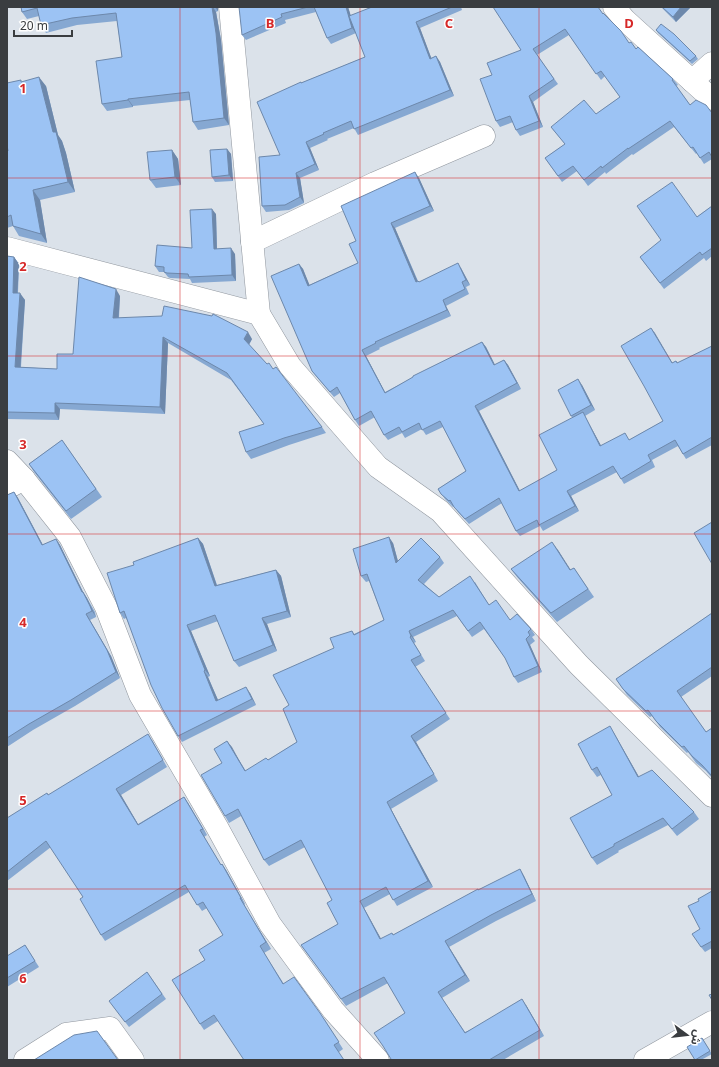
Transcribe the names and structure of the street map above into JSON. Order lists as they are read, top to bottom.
{
  "scale_bar": "20 m",
  "north": "right",
  "grid": {
    "columns": ["B", "C", "D"],
    "rows": [
      "1",
      "2",
      "3",
      "4",
      "5",
      "6"
    ]
  }
}
